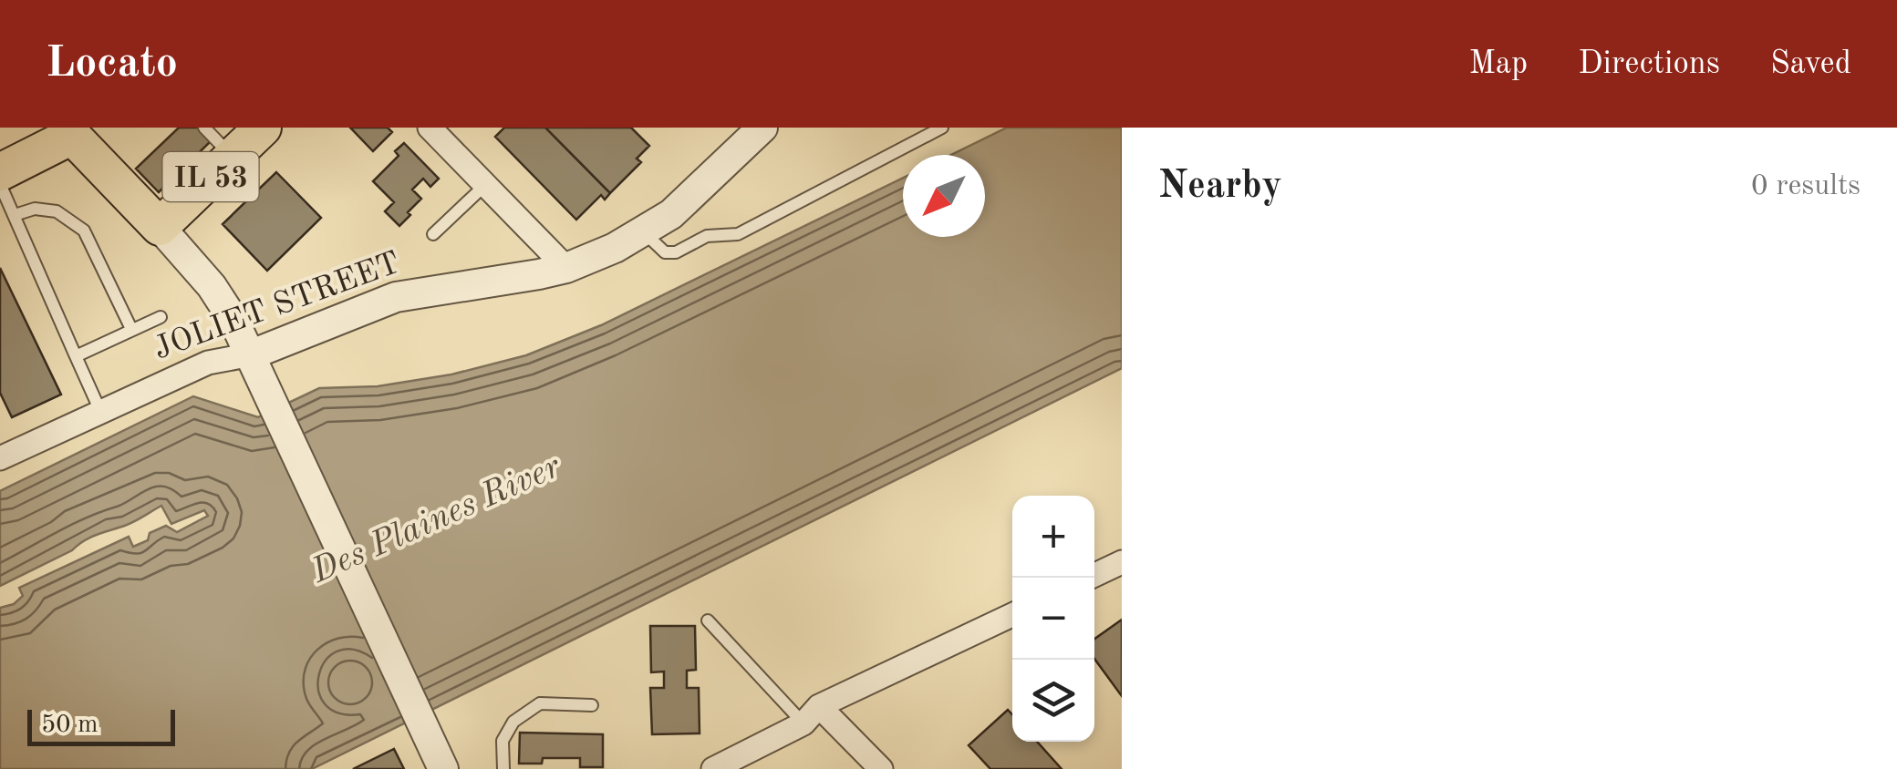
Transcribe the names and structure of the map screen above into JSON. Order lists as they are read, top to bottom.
{
  "streets": {
    "main road": ["IL 53"],
    "street": ["JOLIET STREET"]
  },
  "water": ["Des Plaines River"],
  "scale_bar": "50 m",
  "north": "bottom left",
  "page": {
    "header": "Locato",
    "nav": ["Map", "Directions", "Saved"],
    "heading": ["Nearby", "0 results"],
    "map_buttons": ["+", "−"],
    "scale": "50 m"
  }
}
